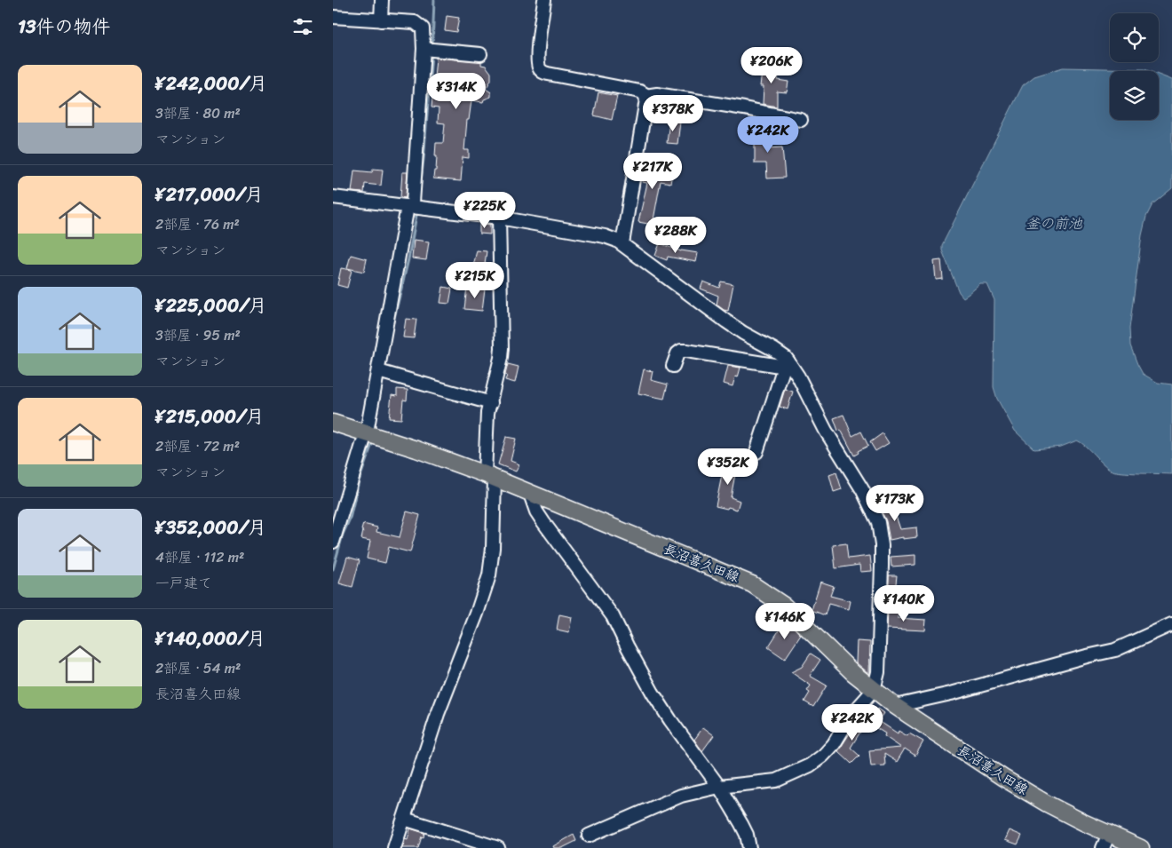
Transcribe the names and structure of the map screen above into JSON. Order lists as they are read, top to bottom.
{
  "streets": {
    "main road": ["長沼喜久田線"]
  },
  "water": ["釜の前池"],
  "page": {
    "heading": "13件の物件",
    "price": [
      "¥206K",
      "¥314K",
      "¥378K",
      "¥242K",
      "¥217K",
      "¥225K",
      "¥288K",
      "¥215K",
      "¥352K",
      "¥173K",
      "¥140K",
      "¥146K",
      "¥242K"
    ],
    "list": [
      {
        "name": "¥242,000/月",
        "note": "3部屋 · 80 m² · マンション"
      },
      {
        "name": "¥217,000/月",
        "note": "2部屋 · 76 m² · マンション"
      },
      {
        "name": "¥225,000/月",
        "note": "3部屋 · 95 m² · マンション"
      },
      {
        "name": "¥215,000/月",
        "note": "2部屋 · 72 m² · マンション"
      },
      {
        "name": "¥352,000/月",
        "note": "4部屋 · 112 m² · 一戸建て"
      },
      {
        "name": "¥140,000/月",
        "note": "2部屋 · 54 m² · 長沼喜久田線"
      }
    ]
  }
}
